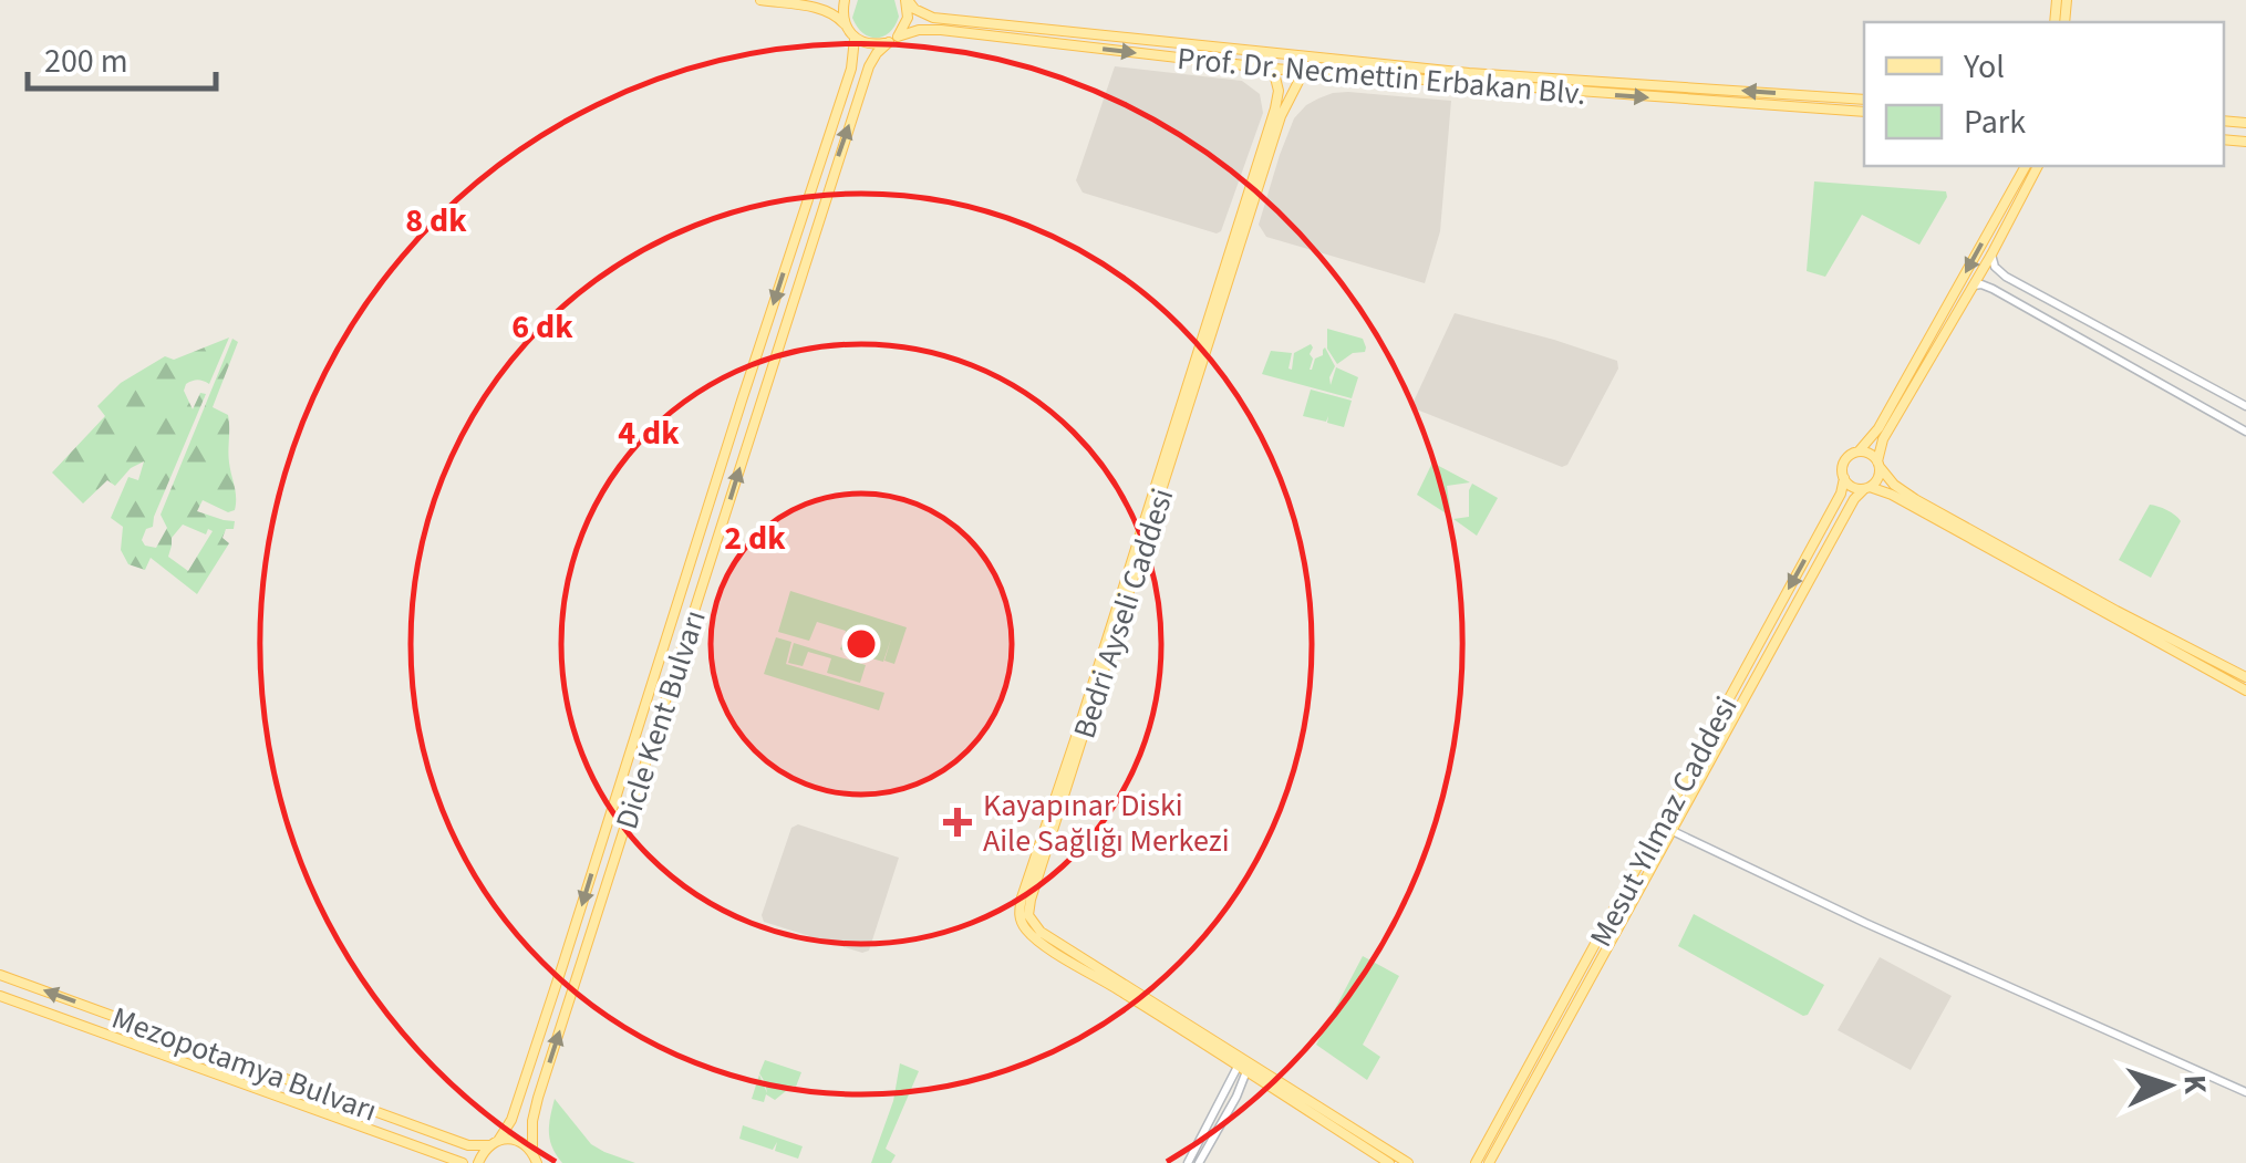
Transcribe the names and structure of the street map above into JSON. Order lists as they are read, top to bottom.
{
  "streets": {
    "main road": [
      "Prof. Dr. Necmettin Erbakan Blv.",
      "Bedri Ayseli Caddesi",
      "Dicle Kent Bulvarı",
      "Mesut Yılmaz Caddesi",
      "Mezopotamya Bulvarı"
    ]
  },
  "crossings": [
    ["Prof. Dr. Necmettin Erbakan Blv.", "Bedri Ayseli Caddesi"],
    ["Prof. Dr. Necmettin Erbakan Blv.", "Dicle Kent Bulvarı"],
    ["Dicle Kent Bulvarı", "Mezopotamya Bulvarı"]
  ],
  "places": {
    "health": ["Kayapınar Diski Aile Sağlığı Merkezi"]
  },
  "legend": ["Yol", "Park"],
  "scale_bar": "200 m",
  "north": "right",
  "rings": [
    "8 dk",
    "6 dk",
    "4 dk",
    "2 dk"
  ]
}
